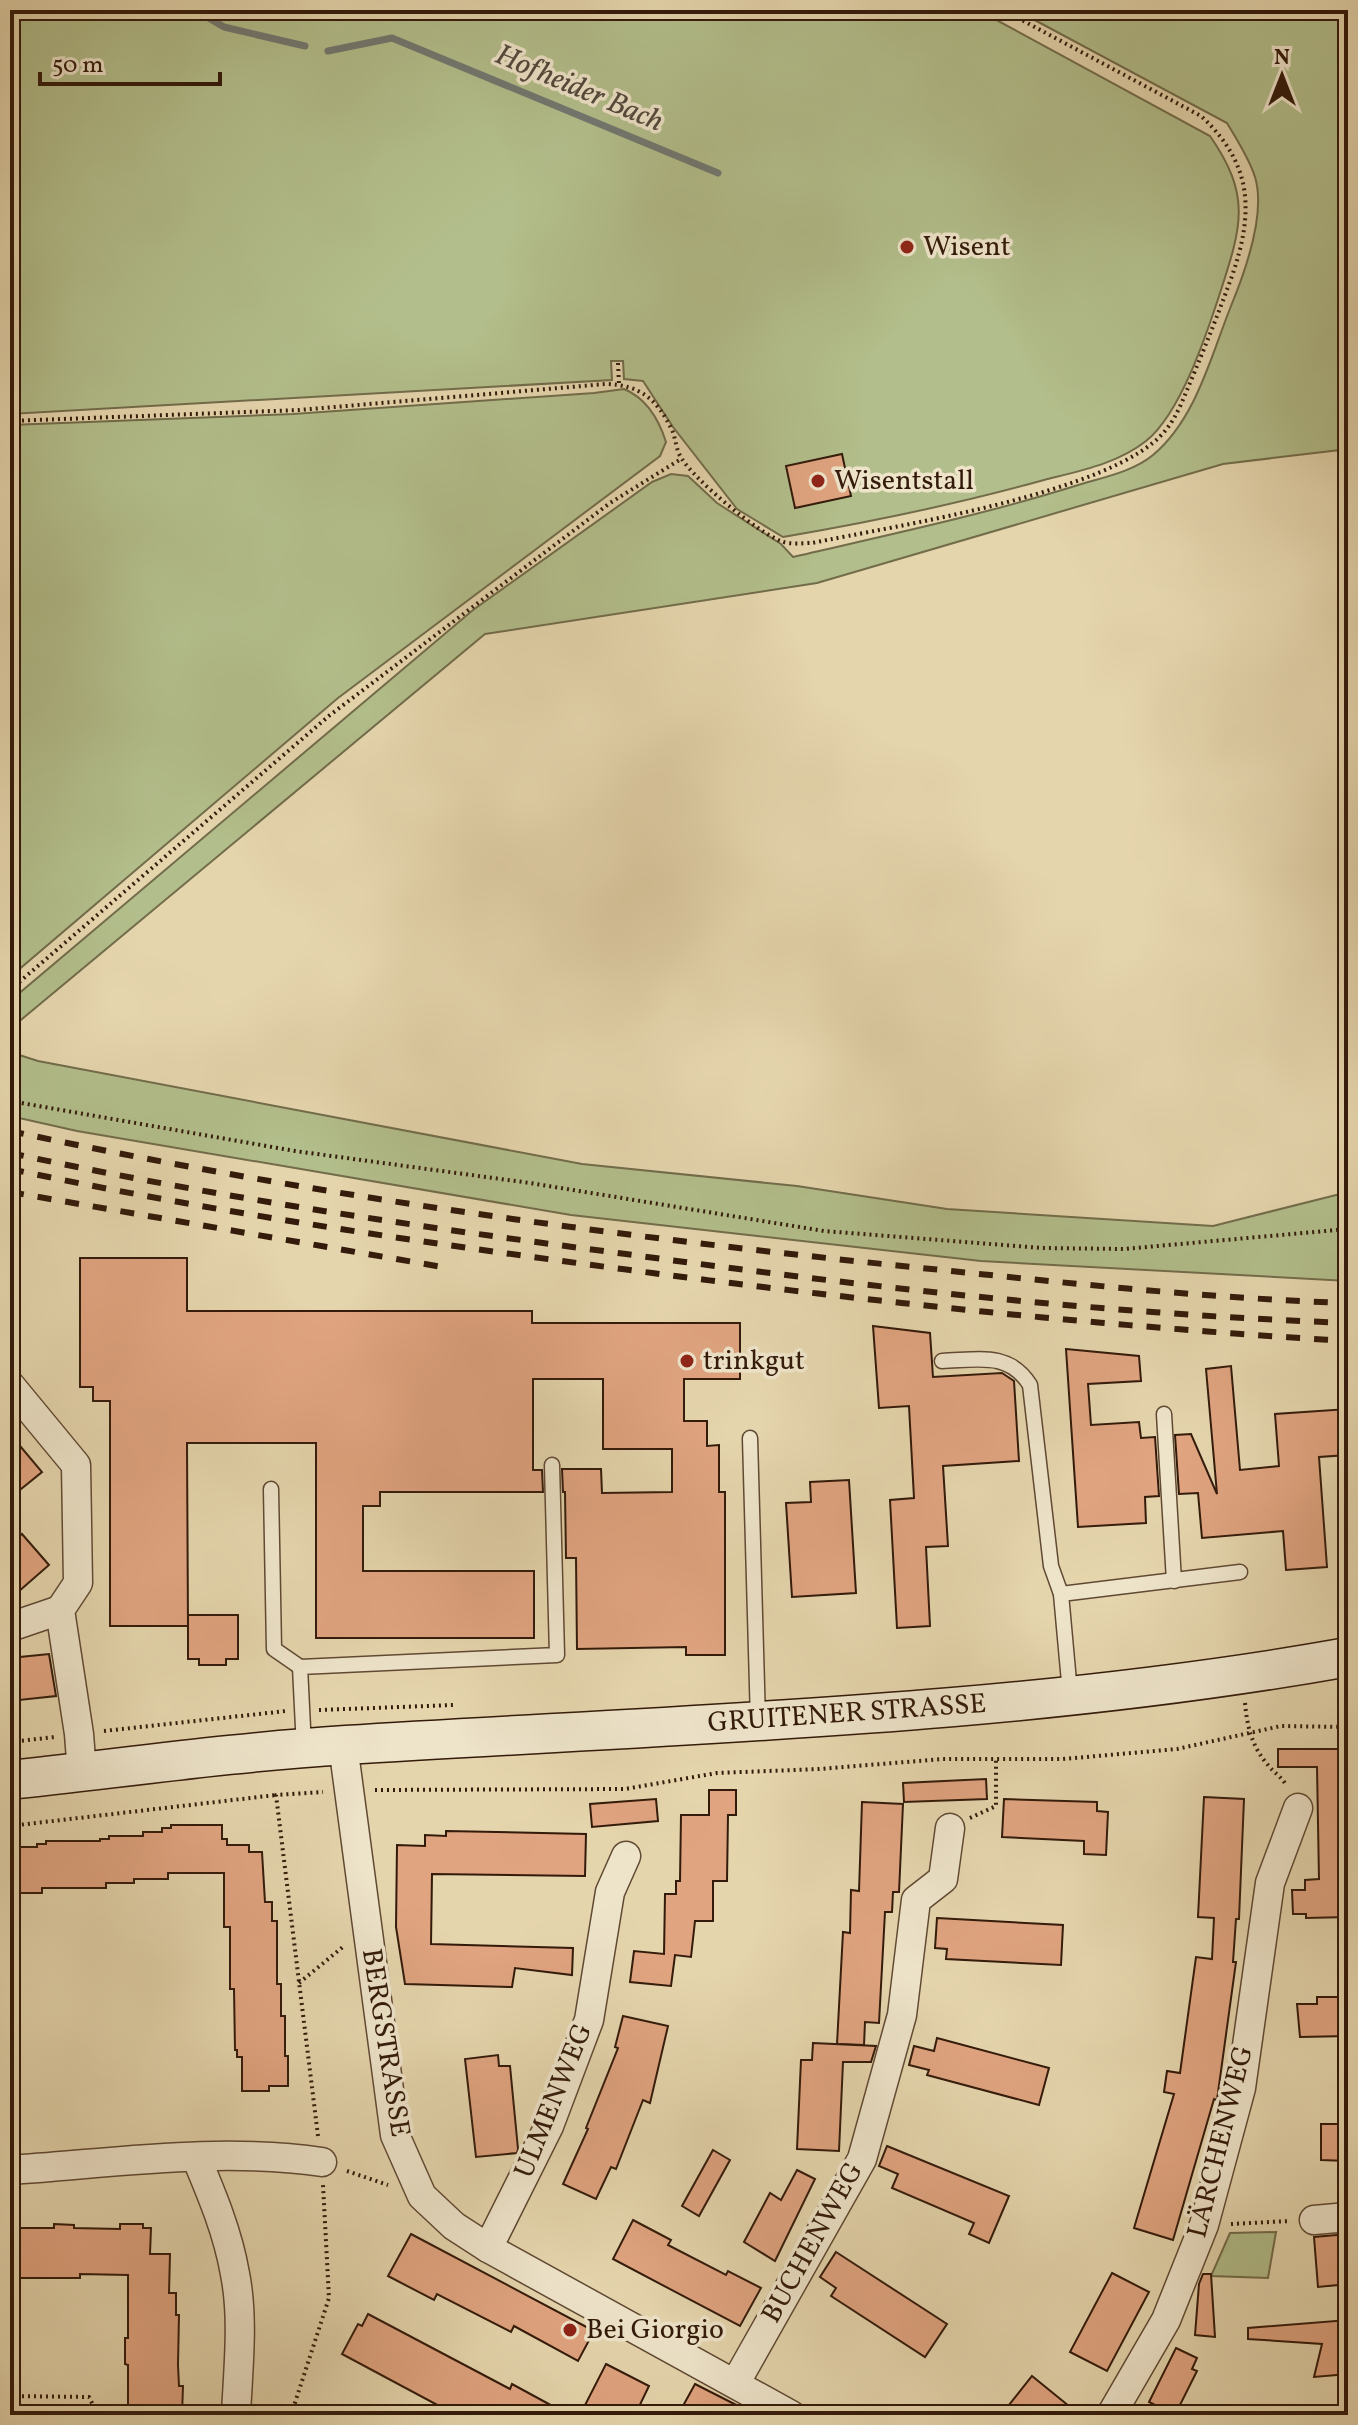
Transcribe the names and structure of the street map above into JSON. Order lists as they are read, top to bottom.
{
  "streets": {
    "main road": ["GRUITENER STRASSE"],
    "street": [
      "BERGSTRASSE",
      "ULMENWEG",
      "LÄRCHENWEG",
      "BUCHENWEG"
    ]
  },
  "crossings": [
    ["GRUITENER STRASSE", "BERGSTRASSE"],
    ["BERGSTRASSE", "ULMENWEG"],
    ["BERGSTRASSE", "BUCHENWEG"]
  ],
  "water": ["Hofheider Bach"],
  "places": [
    "Wisent",
    "Wisentstall",
    "trinkgut",
    "Bei Giorgio"
  ],
  "scale_bar": "50 m",
  "north": "top"
}
